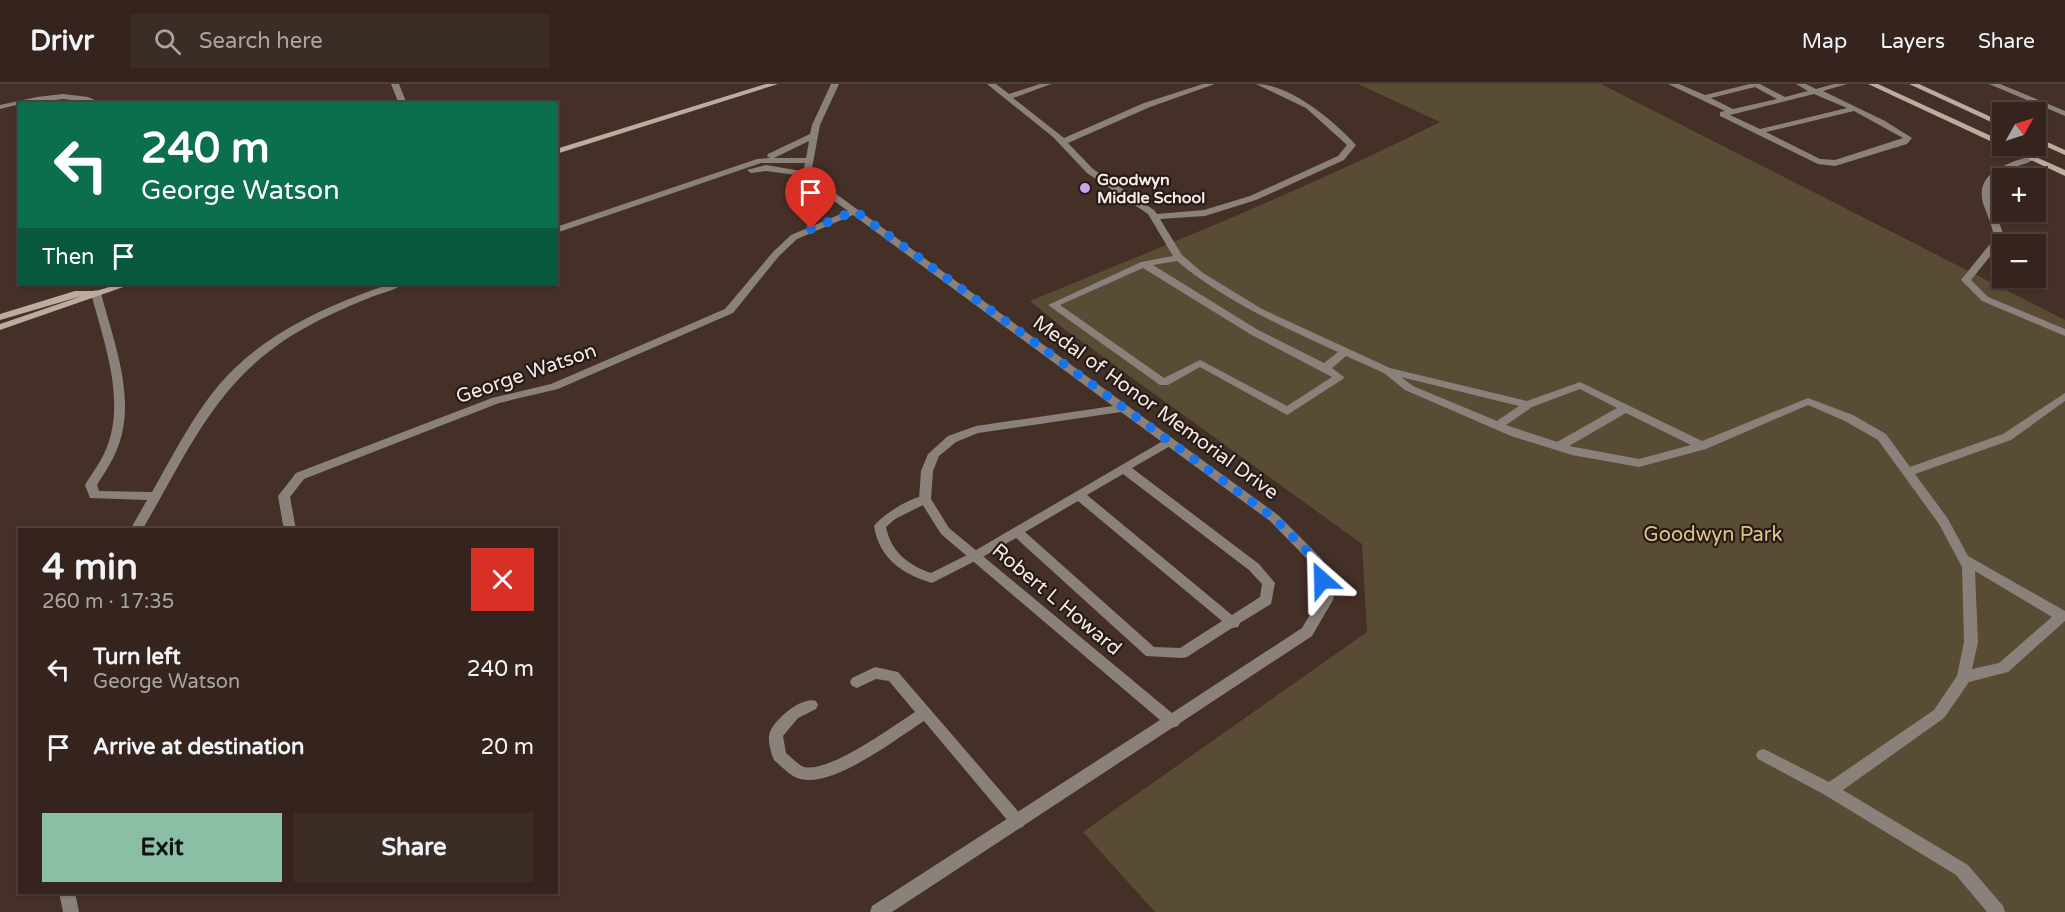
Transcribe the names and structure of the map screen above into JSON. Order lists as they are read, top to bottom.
{
  "streets": {
    "street": ["George Watson", "Medal of Honor Memorial Drive", "Robert L Howard"]
  },
  "crossings": [
    ["George Watson", "Medal of Honor Memorial Drive"],
    ["Medal of Honor Memorial Drive", "Robert L Howard"]
  ],
  "parks": ["Goodwyn Park"],
  "places": ["Goodwyn Middle School"],
  "north": "top right",
  "page": {
    "header": "Drivr",
    "search": "Search here",
    "nav": ["Map", "Layers", "Share"],
    "map_buttons": ["+", "−"],
    "turn": ["240 m", "George Watson"],
    "then": "Then",
    "heading": ["4 min", "260 m · 17:35"],
    "list": [
      {
        "name": "Turn left",
        "note": "George Watson",
        "value": "240 m"
      },
      {
        "name": "Arrive at destination",
        "value": "20 m"
      }
    ],
    "buttons": ["Exit", "Share"]
  }
}
